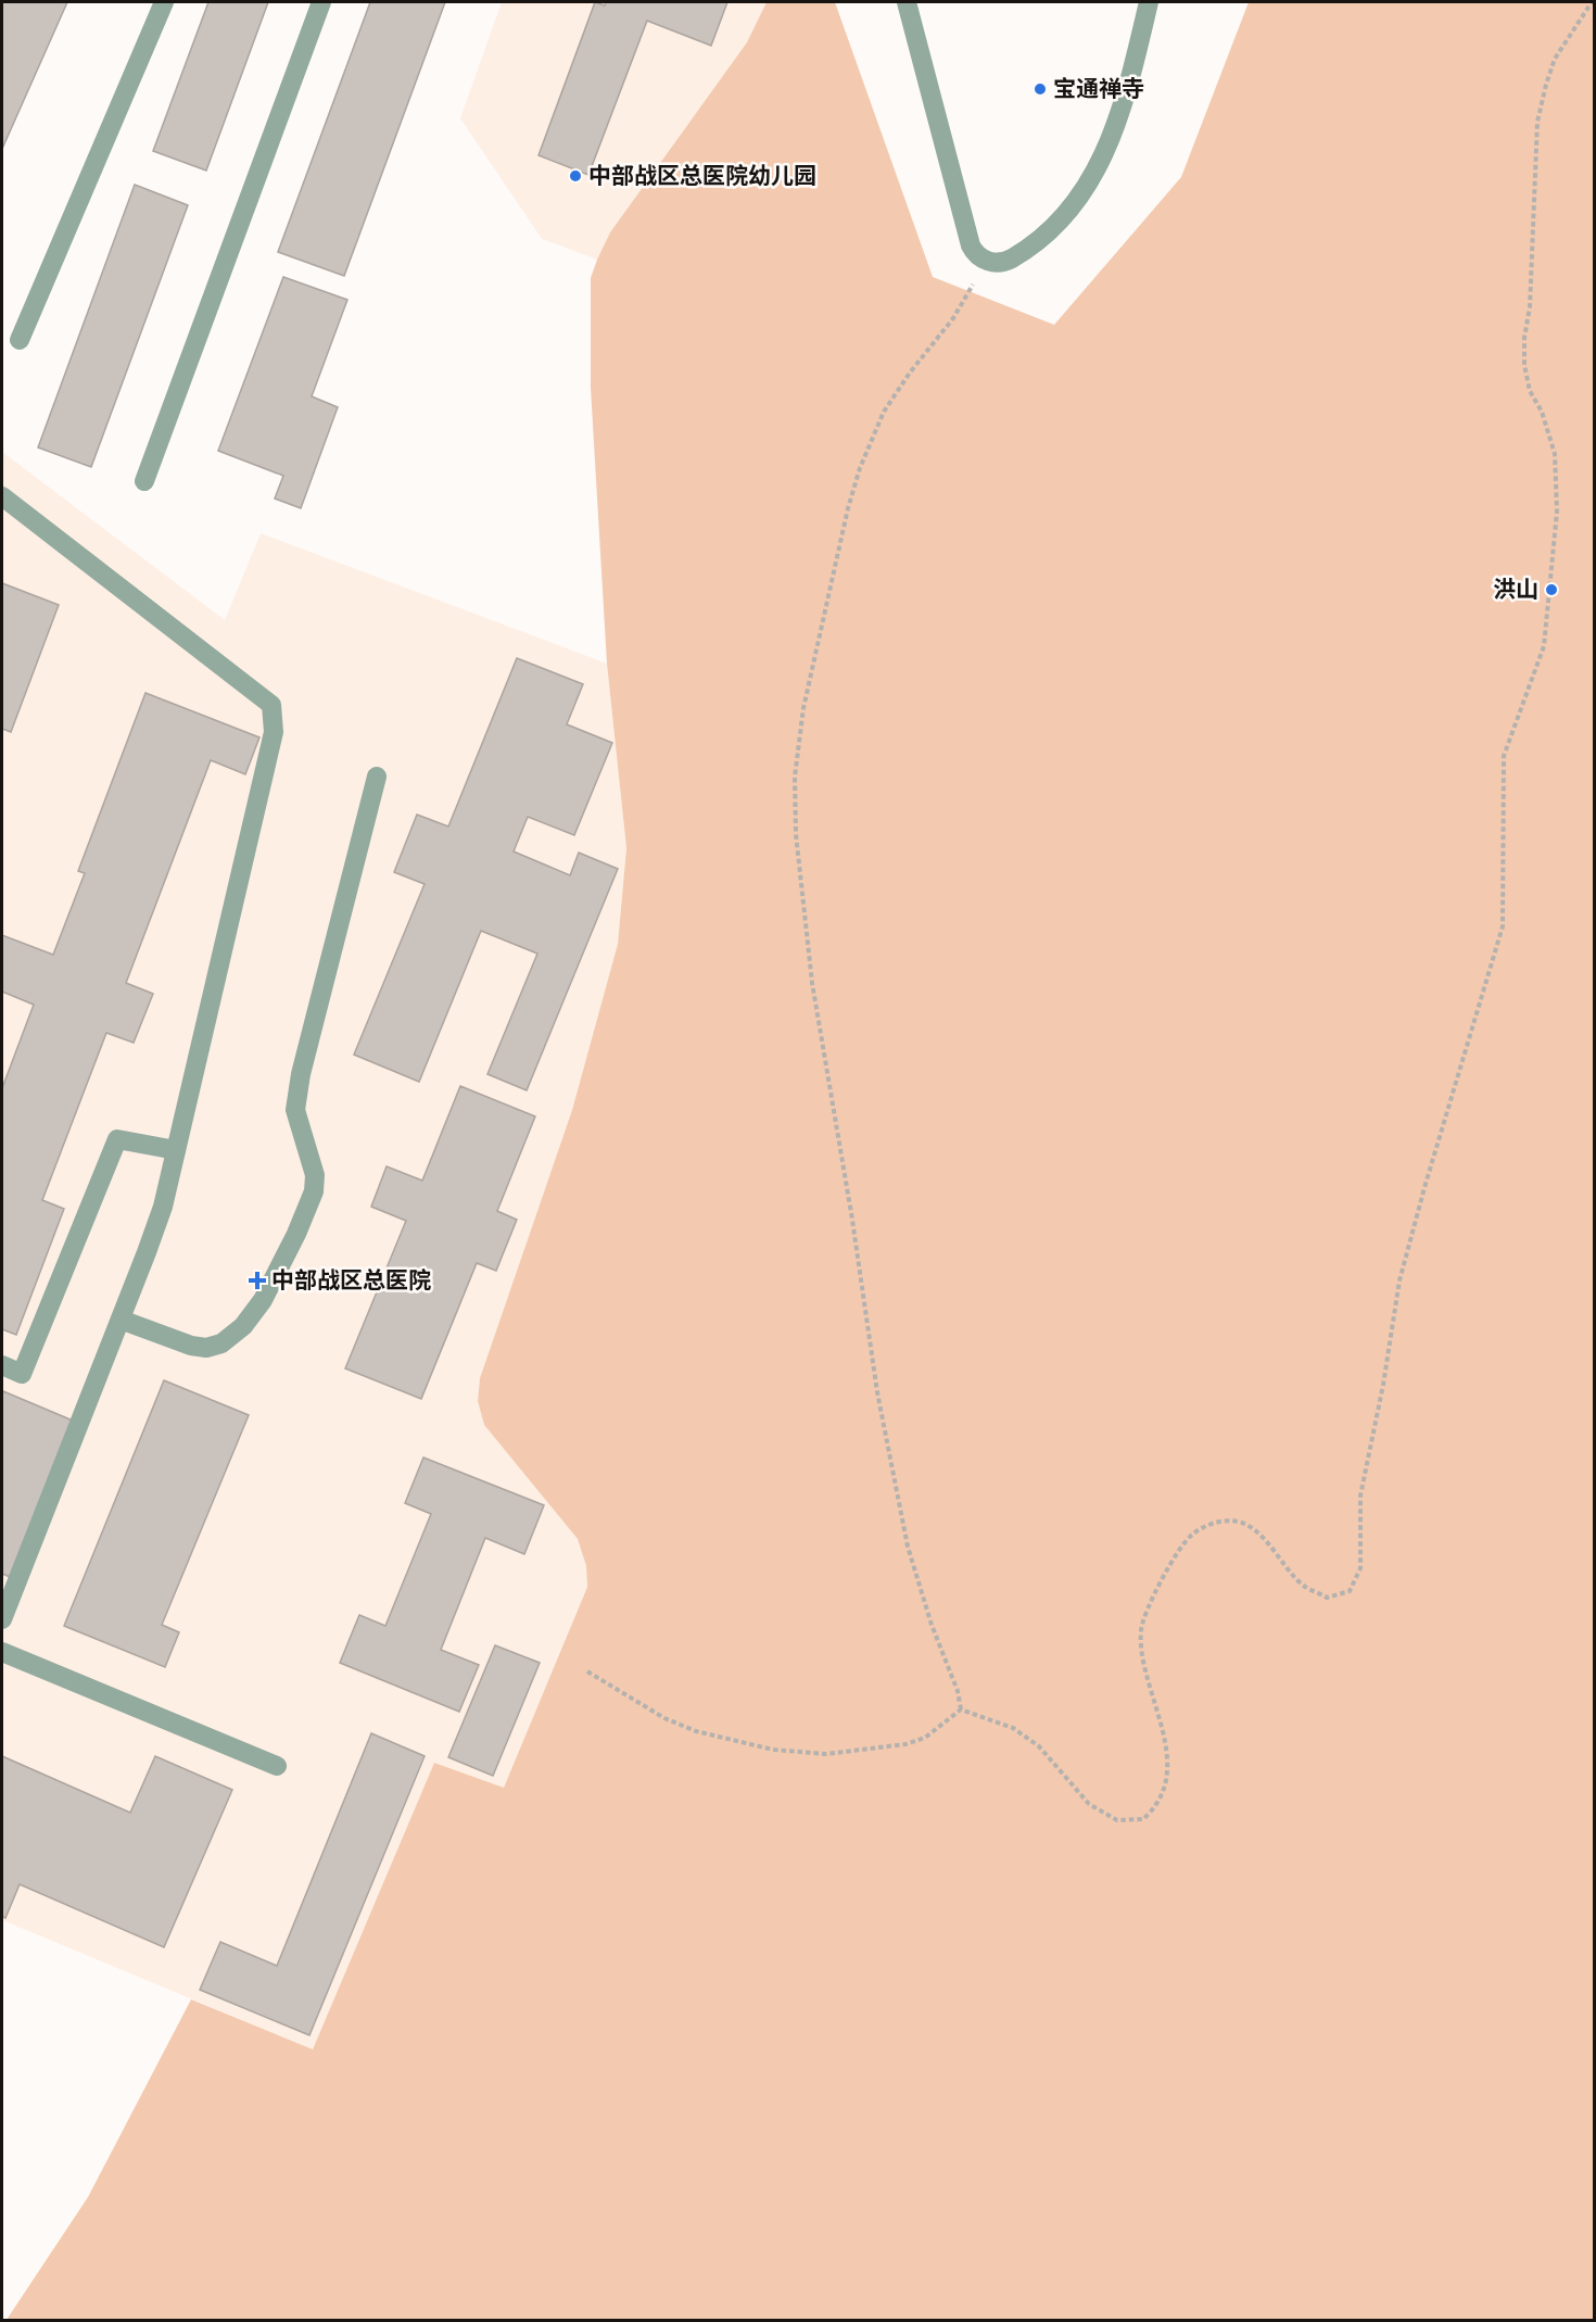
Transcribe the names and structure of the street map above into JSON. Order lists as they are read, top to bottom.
{
  "places": {
    "other": ["宝通禅寺", "中部战区总医院幼儿园", "洪山"],
    "health": ["中部战区总医院"]
  }
}
